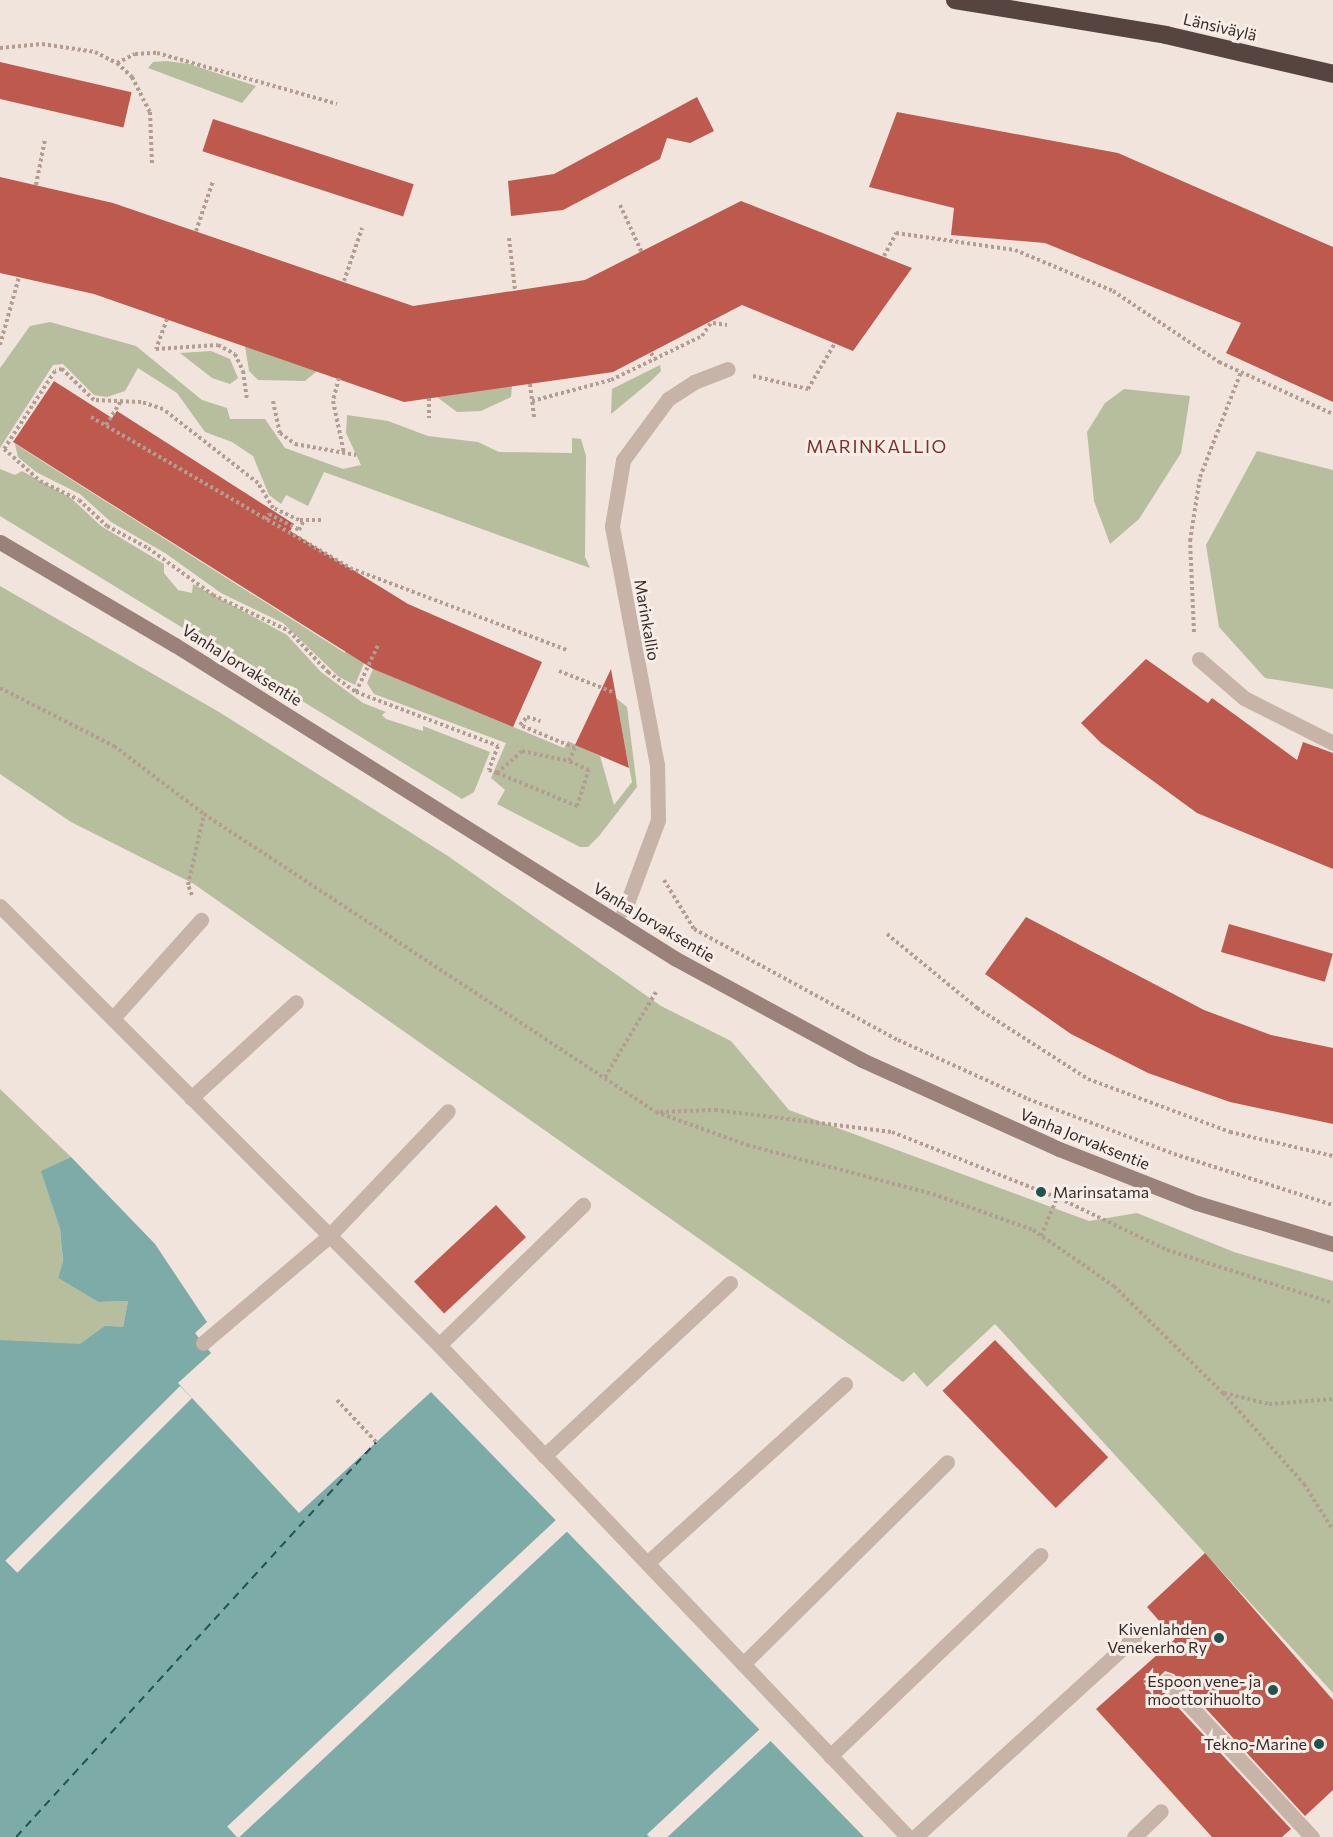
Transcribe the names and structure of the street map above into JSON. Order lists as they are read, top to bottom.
{
  "streets": {
    "highway": ["Länsiväylä"],
    "main road": ["Vanha Jorvaksentie"],
    "street": ["Marinkallio"]
  },
  "crossings": [
    ["Marinkallio", "Vanha Jorvaksentie"]
  ],
  "districts": ["MARINKALLIO"],
  "places": [
    "Marinsatama",
    "Kivenlahden Venekerho Ry",
    "Espoon vene- ja moottorihuolto",
    "Tekno-Marine"
  ]
}
